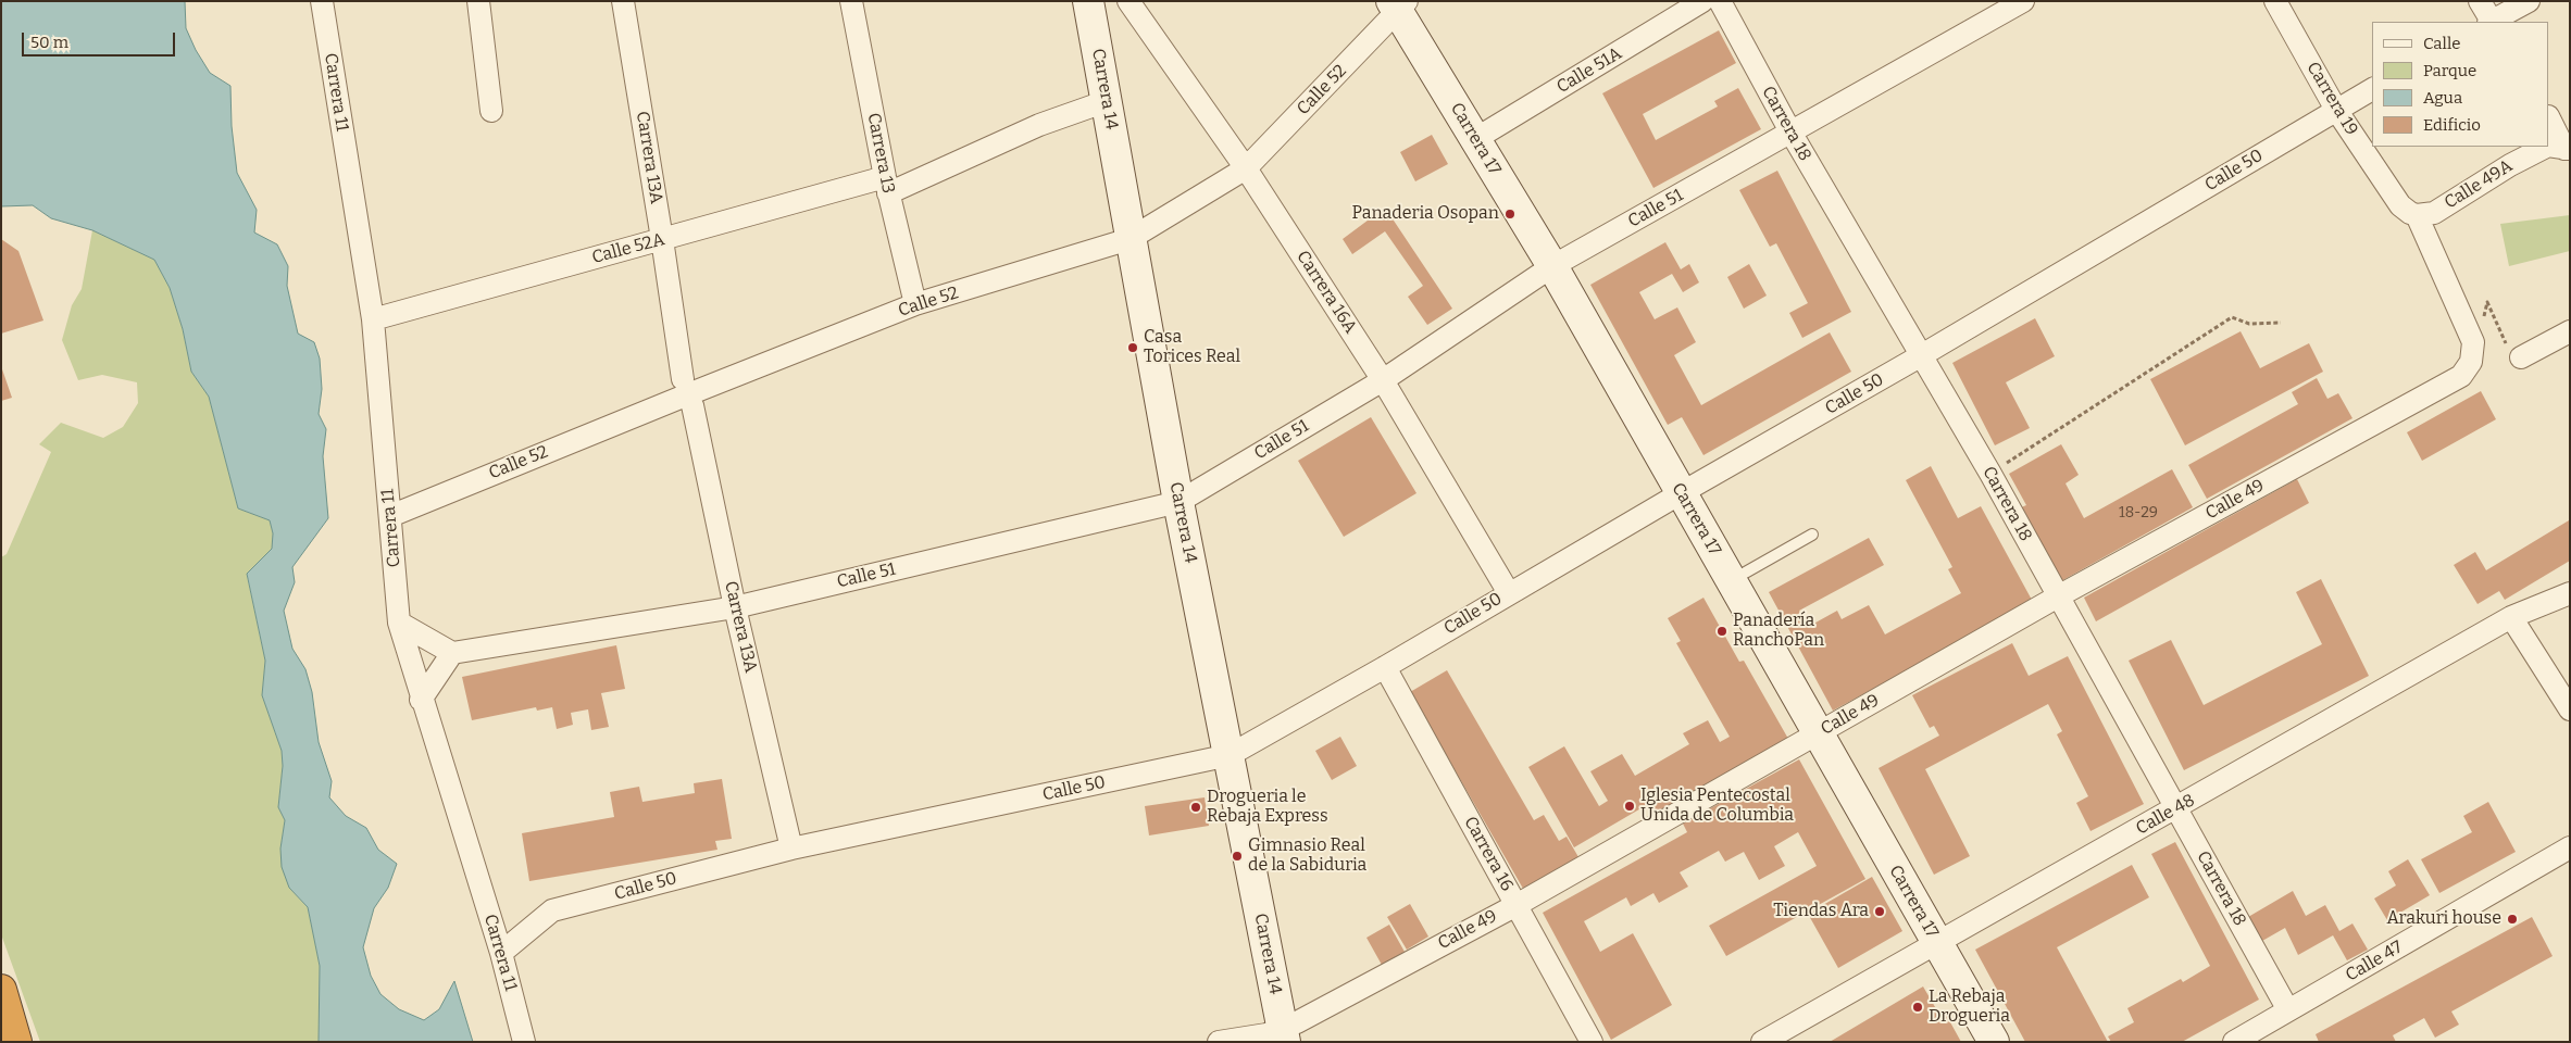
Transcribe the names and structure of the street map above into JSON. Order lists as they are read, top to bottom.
{
  "streets": {
    "main road": ["Carrera 14", "Carrera 17"],
    "street": [
      "Calle 51A",
      "Calle 52",
      "Carrera 11",
      "Carrera 19",
      "Carrera 18",
      "Carrera 13",
      "Carrera 13A",
      "Calle 50",
      "Calle 49A",
      "Calle 51",
      "Calle 52A",
      "Carrera 16A",
      "Calle 49",
      "Calle 48",
      "Carrera 16",
      "Calle 47"
    ]
  },
  "crossings": [
    ["Calle 51A", "Carrera 17"],
    ["Carrera 14", "Calle 52"],
    ["Carrera 14", "Calle 50"],
    ["Carrera 14", "Calle 51"],
    ["Carrera 14", "Calle 52A"],
    ["Carrera 14", "Calle 49"],
    ["Calle 52", "Carrera 11"],
    ["Calle 52", "Carrera 17"],
    ["Calle 52", "Carrera 13"],
    ["Calle 52", "Carrera 16A"],
    ["Carrera 11", "Calle 50"],
    ["Carrera 11", "Calle 52A"],
    ["Carrera 19", "Calle 50"],
    ["Carrera 19", "Calle 49A"],
    ["Carrera 18", "Calle 50"],
    ["Carrera 18", "Calle 51"],
    ["Carrera 18", "Calle 49"],
    ["Carrera 18", "Calle 48"],
    ["Carrera 18", "Calle 47"],
    ["Carrera 17", "Calle 50"],
    ["Carrera 17", "Calle 51"],
    ["Carrera 17", "Calle 49"],
    ["Carrera 17", "Calle 48"],
    ["Carrera 13", "Calle 52A"],
    ["Carrera 13A", "Calle 50"],
    ["Carrera 13A", "Calle 51"],
    ["Carrera 13A", "Calle 52A"],
    ["Calle 50", "Carrera 16A"],
    ["Calle 50", "Carrera 16"],
    ["Calle 51", "Carrera 16A"],
    ["Calle 49", "Carrera 16"]
  ],
  "places": [
    "Panaderia Osopan",
    "Casa Torices Real",
    "Panadería RanchoPan",
    "Iglesia Pentecostal Unida de Columbia",
    "Drogueria le Rebaja Express",
    "Gimnasio Real de la Sabiduria",
    "Tiendas Ara",
    "Arakuri house",
    "La Rebaja Drogueria"
  ],
  "house_numbers": ["18-29"],
  "legend": [
    "Calle",
    "Parque",
    "Agua",
    "Edificio"
  ],
  "scale_bar": "50 m"
}
